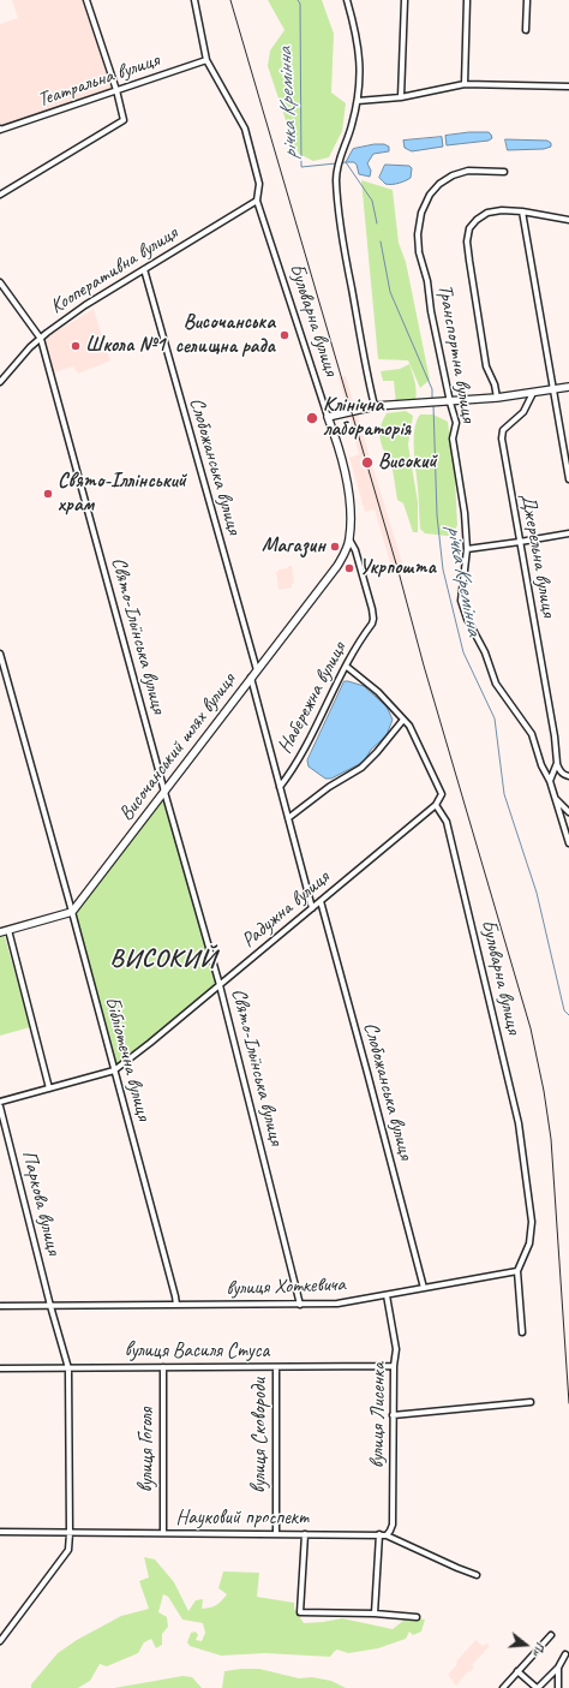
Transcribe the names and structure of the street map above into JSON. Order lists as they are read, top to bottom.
{
  "streets": {
    "street": [
      "Театральна вулиця",
      "Кооперативна вулиця",
      "Бульварна вулиця",
      "Транспортна вулиця",
      "Слобожанська вулиця",
      "Джерельна вулиця",
      "Свято-Ільїнська вулиця",
      "Набережна вулиця",
      "Височанський шлях вулиця",
      "Радужна вулиця",
      "Бібліотечна вулиця",
      "Паркова вулиця",
      "вулиця Хоткевича",
      "вулиця Василя Стуса",
      "вулиця Лисенка",
      "вулиця Сковороди",
      "вулиця Гоголя",
      "Науковий проспект"
    ]
  },
  "crossings": [
    ["Театральна вулиця", "Бульварна вулиця"],
    ["Кооперативна вулиця", "Бульварна вулиця"],
    ["Кооперативна вулиця", "Слобожанська вулиця"],
    ["Кооперативна вулиця", "Свято-Ільїнська вулиця"],
    ["Бульварна вулиця", "Набережна вулиця"],
    ["Бульварна вулиця", "Височанський шлях вулиця"],
    ["Бульварна вулиця", "Радужна вулиця"],
    ["Бульварна вулиця", "вулиця Хоткевича"],
    ["Транспортна вулиця", "Джерельна вулиця"],
    ["Слобожанська вулиця", "Височанський шлях вулиця"],
    ["Слобожанська вулиця", "Радужна вулиця"],
    ["Слобожанська вулиця", "вулиця Хоткевича"],
    ["Свято-Ільїнська вулиця", "Височанський шлях вулиця"],
    ["Свято-Ільїнська вулиця", "Радужна вулиця"],
    ["Свято-Ільїнська вулиця", "вулиця Хоткевича"],
    ["Височанський шлях вулиця", "Бібліотечна вулиця"],
    ["Радужна вулиця", "Бібліотечна вулиця"],
    ["Бібліотечна вулиця", "вулиця Хоткевича"],
    ["Паркова вулиця", "вулиця Хоткевича"],
    ["Паркова вулиця", "вулиця Василя Стуса"],
    ["Паркова вулиця", "Науковий проспект"],
    ["вулиця Хоткевича", "вулиця Лисенка"],
    ["вулиця Василя Стуса", "вулиця Лисенка"],
    ["вулиця Василя Стуса", "вулиця Сковороди"],
    ["вулиця Василя Стуса", "вулиця Гоголя"],
    ["вулиця Лисенка", "Науковий проспект"],
    ["вулиця Сковороди", "Науковий проспект"],
    ["вулиця Гоголя", "Науковий проспект"]
  ],
  "districts": ["ВИСОКИЙ"],
  "water": ["річка Кремінна"],
  "places": [
    "Височанська селищна рада",
    "Школа №1",
    "Клінічна лабораторія",
    "Високий",
    "Свято-Іллінський храм",
    "Магазин",
    "Укрпошта"
  ],
  "north": "right"
}
